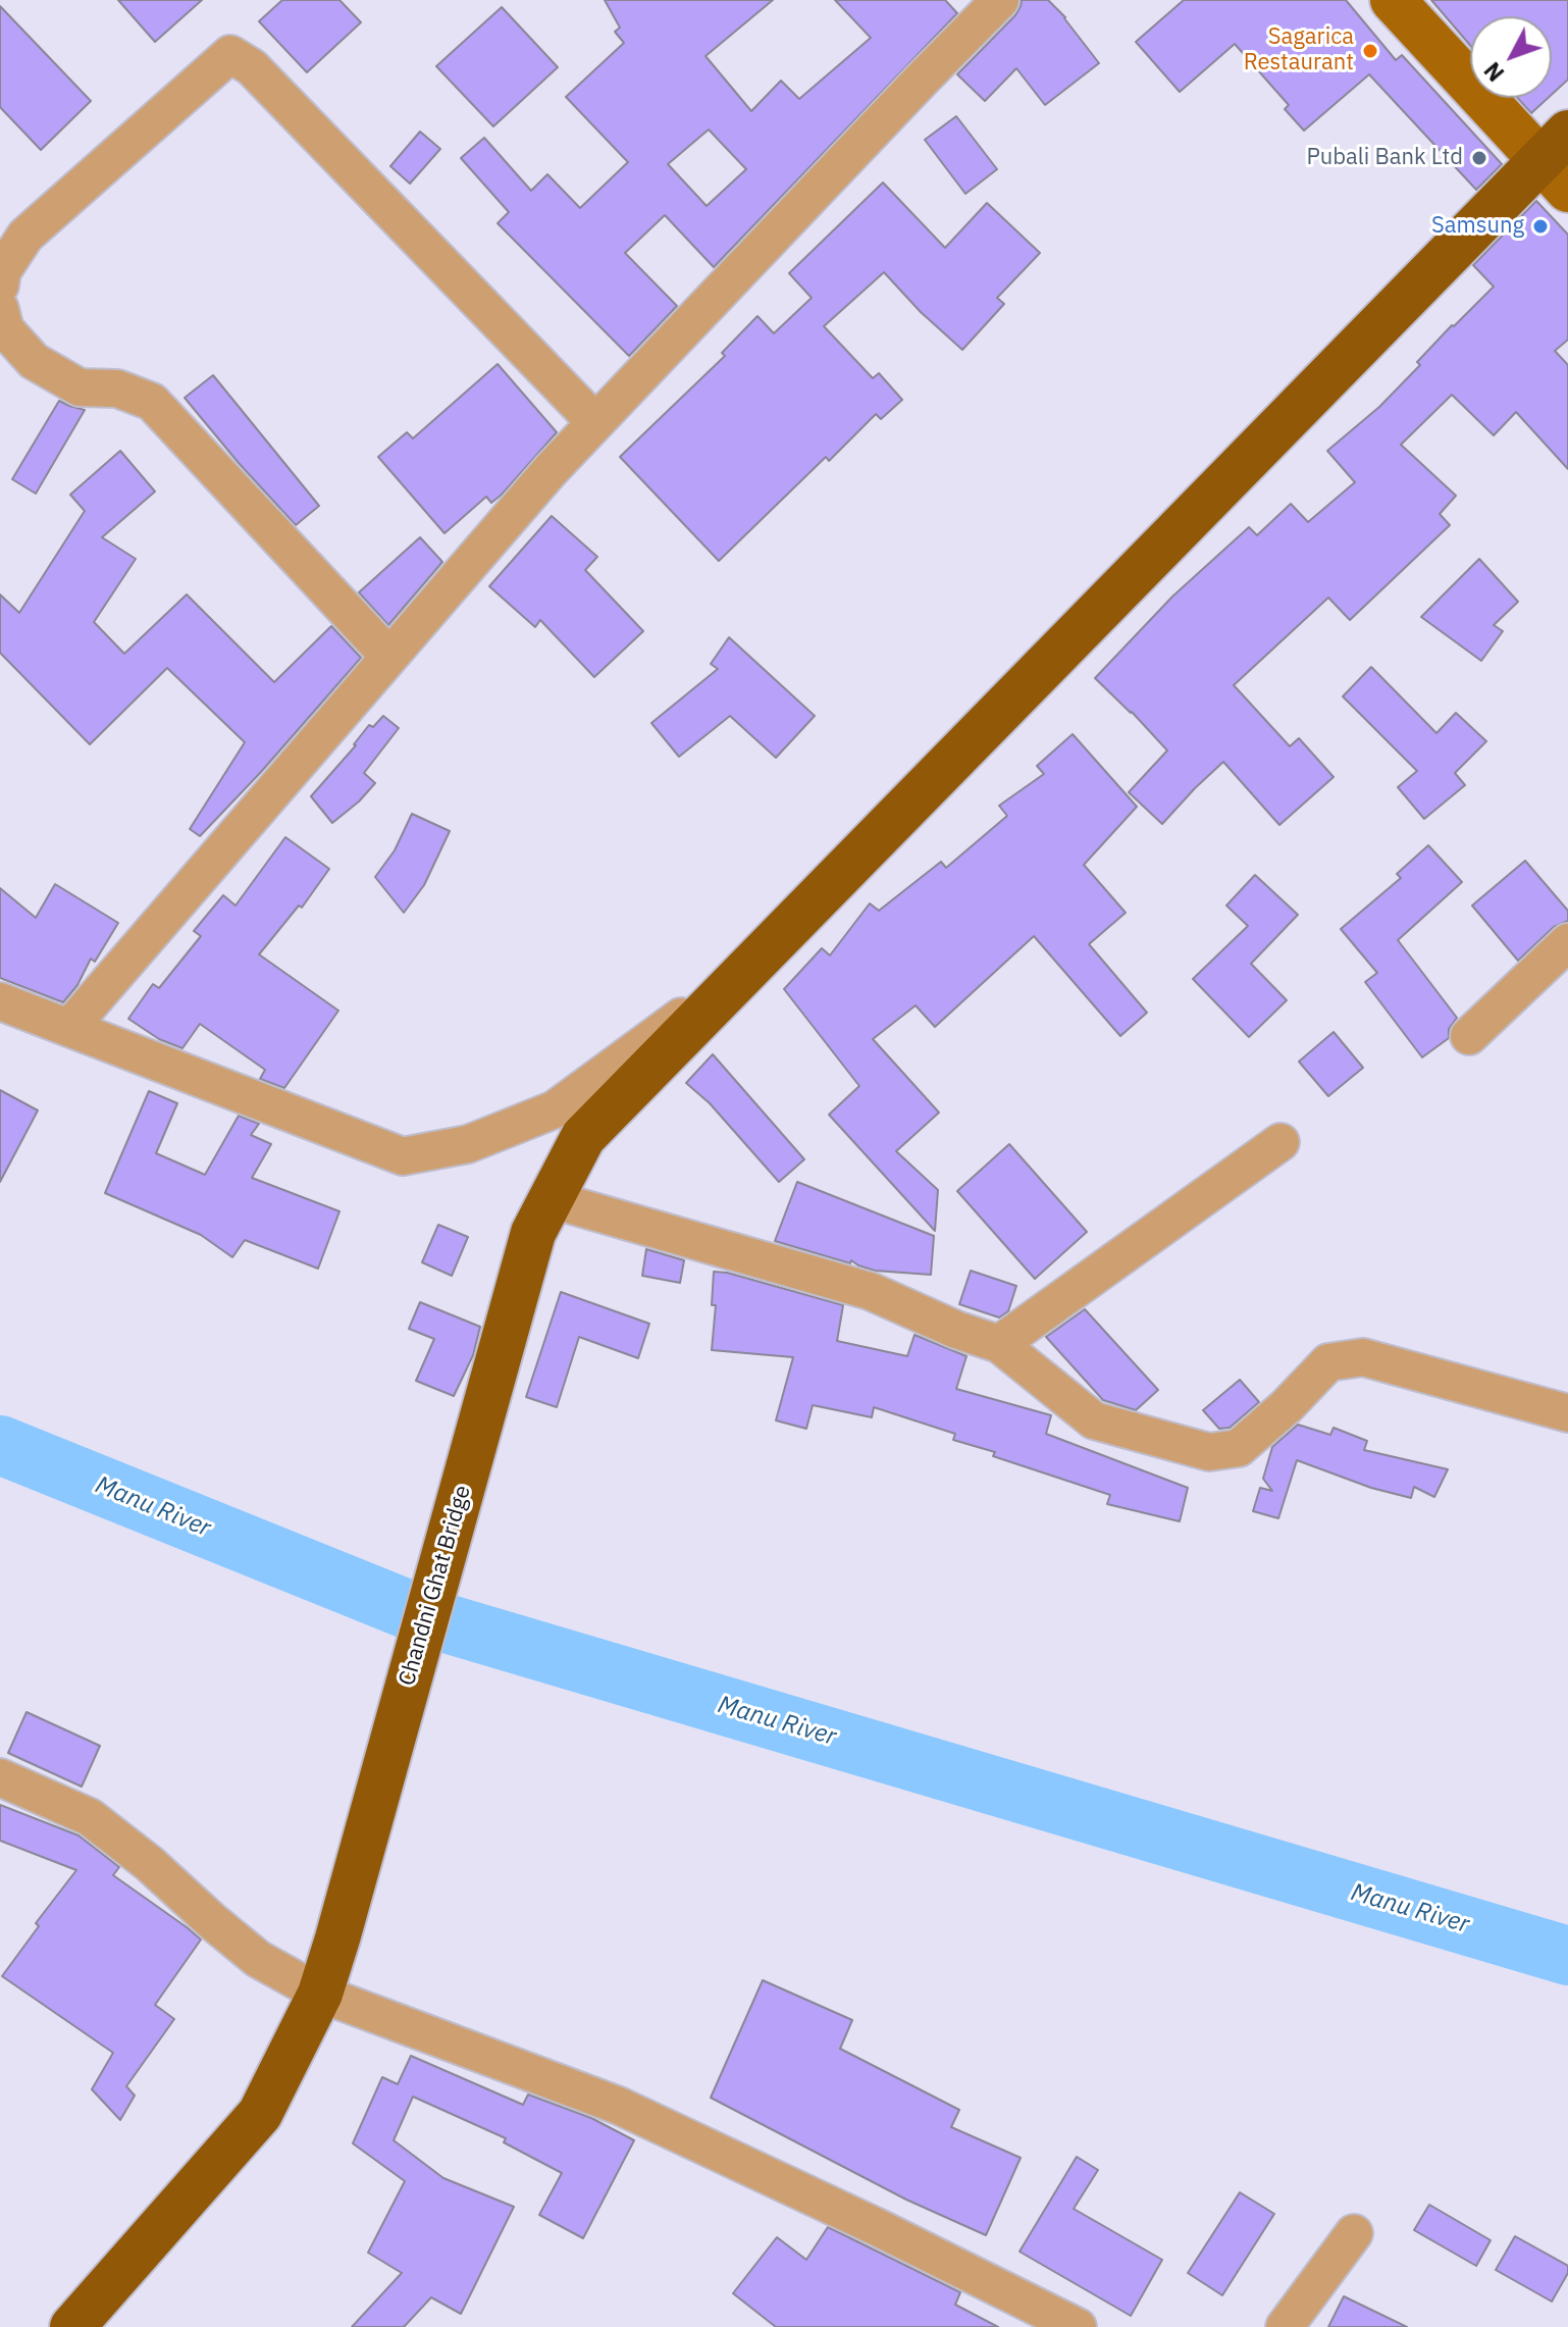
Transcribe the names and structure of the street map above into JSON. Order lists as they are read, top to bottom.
{
  "streets": {
    "highway": ["Chandni Ghat Bridge"]
  },
  "water": ["Manu River"],
  "places": ["Sagarica Restaurant", "Pubali Bank Ltd", "Samsung"],
  "north": "bottom left"
}
